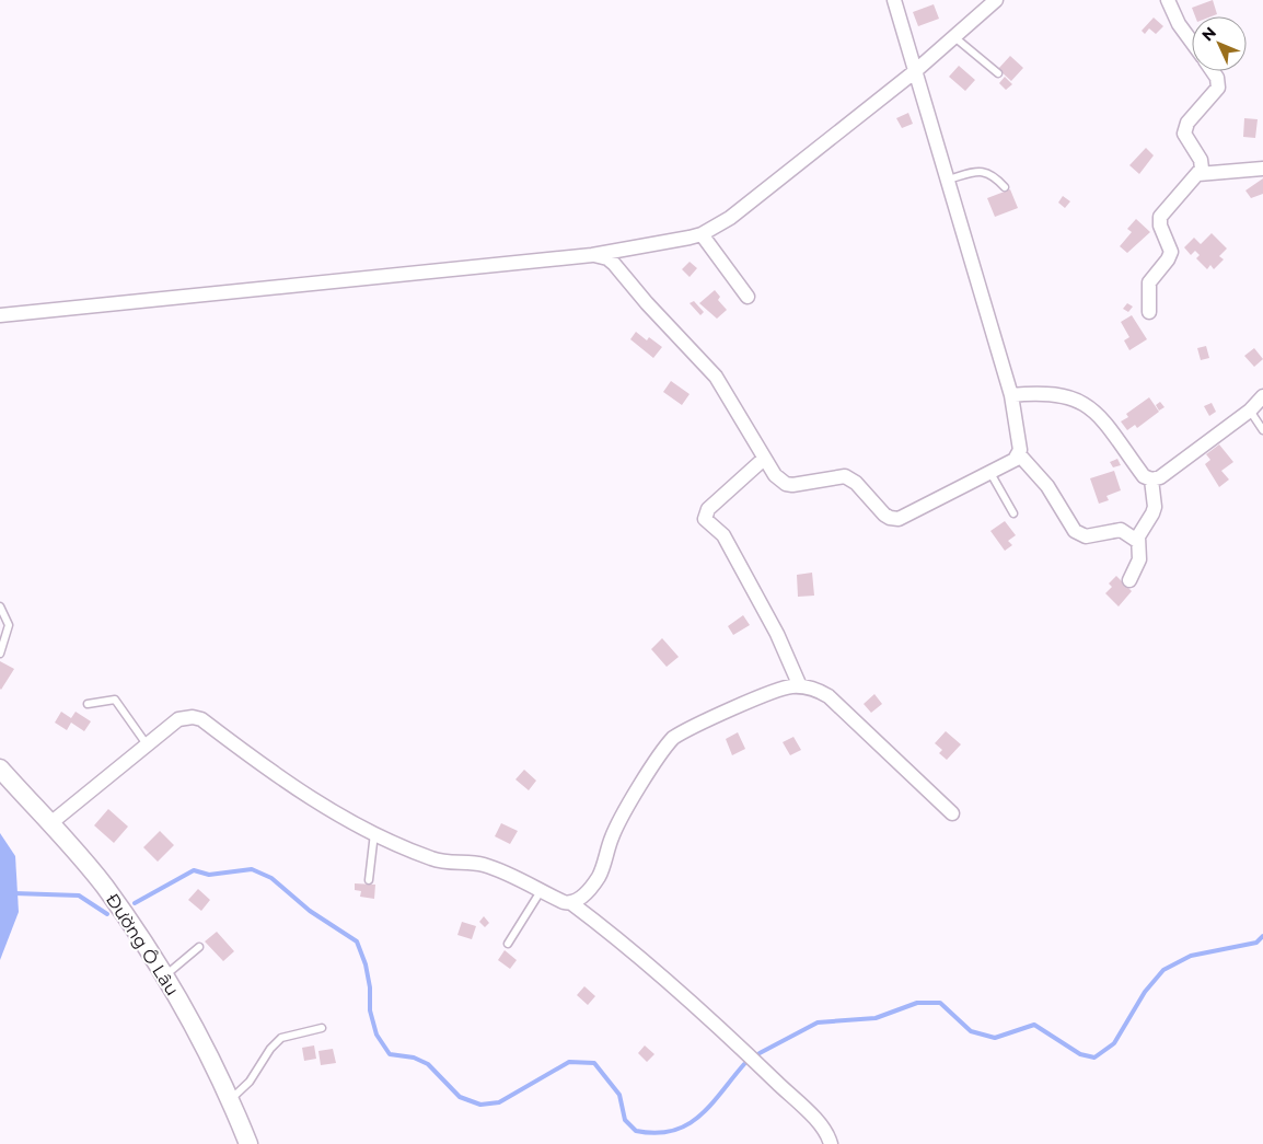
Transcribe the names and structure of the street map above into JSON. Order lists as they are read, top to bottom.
{
  "streets": {
    "main road": ["Đường Ô Lâu"]
  },
  "north": "top left"
}
